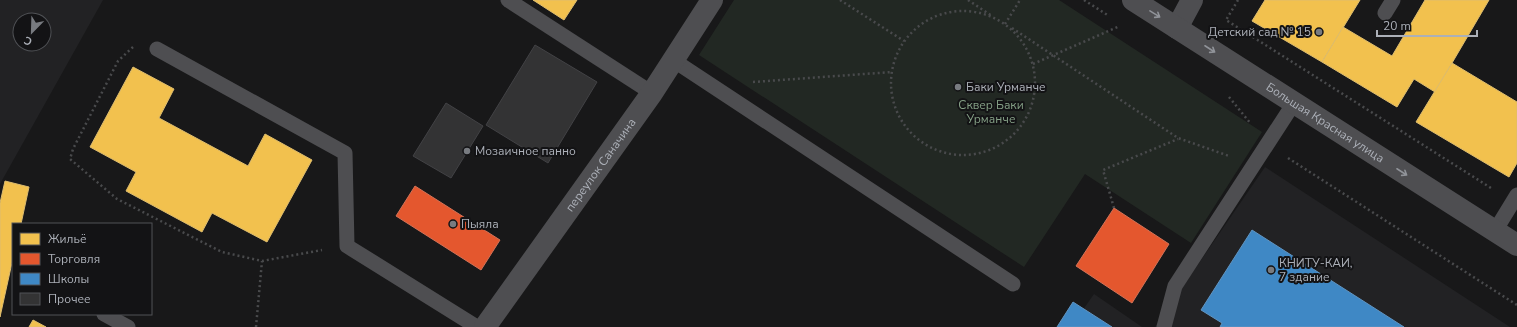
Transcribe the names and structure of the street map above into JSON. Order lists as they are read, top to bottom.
{
  "streets": {
    "street": ["Большая Красная улица", "переулок Саначина"]
  },
  "one_way": ["Большая Красная улица"],
  "parks": ["Сквер Баки Урманче"],
  "places": [
    "Детский сад № 15",
    "Баки Урманче",
    "Мозаичное панно",
    "Пыяла",
    "КНИТУ-КАИ, 7 здание"
  ],
  "legend": [
    "Жильё",
    "Торговля",
    "Школы",
    "Прочее"
  ],
  "scale_bar": "20 m",
  "north": "bottom left"
}
